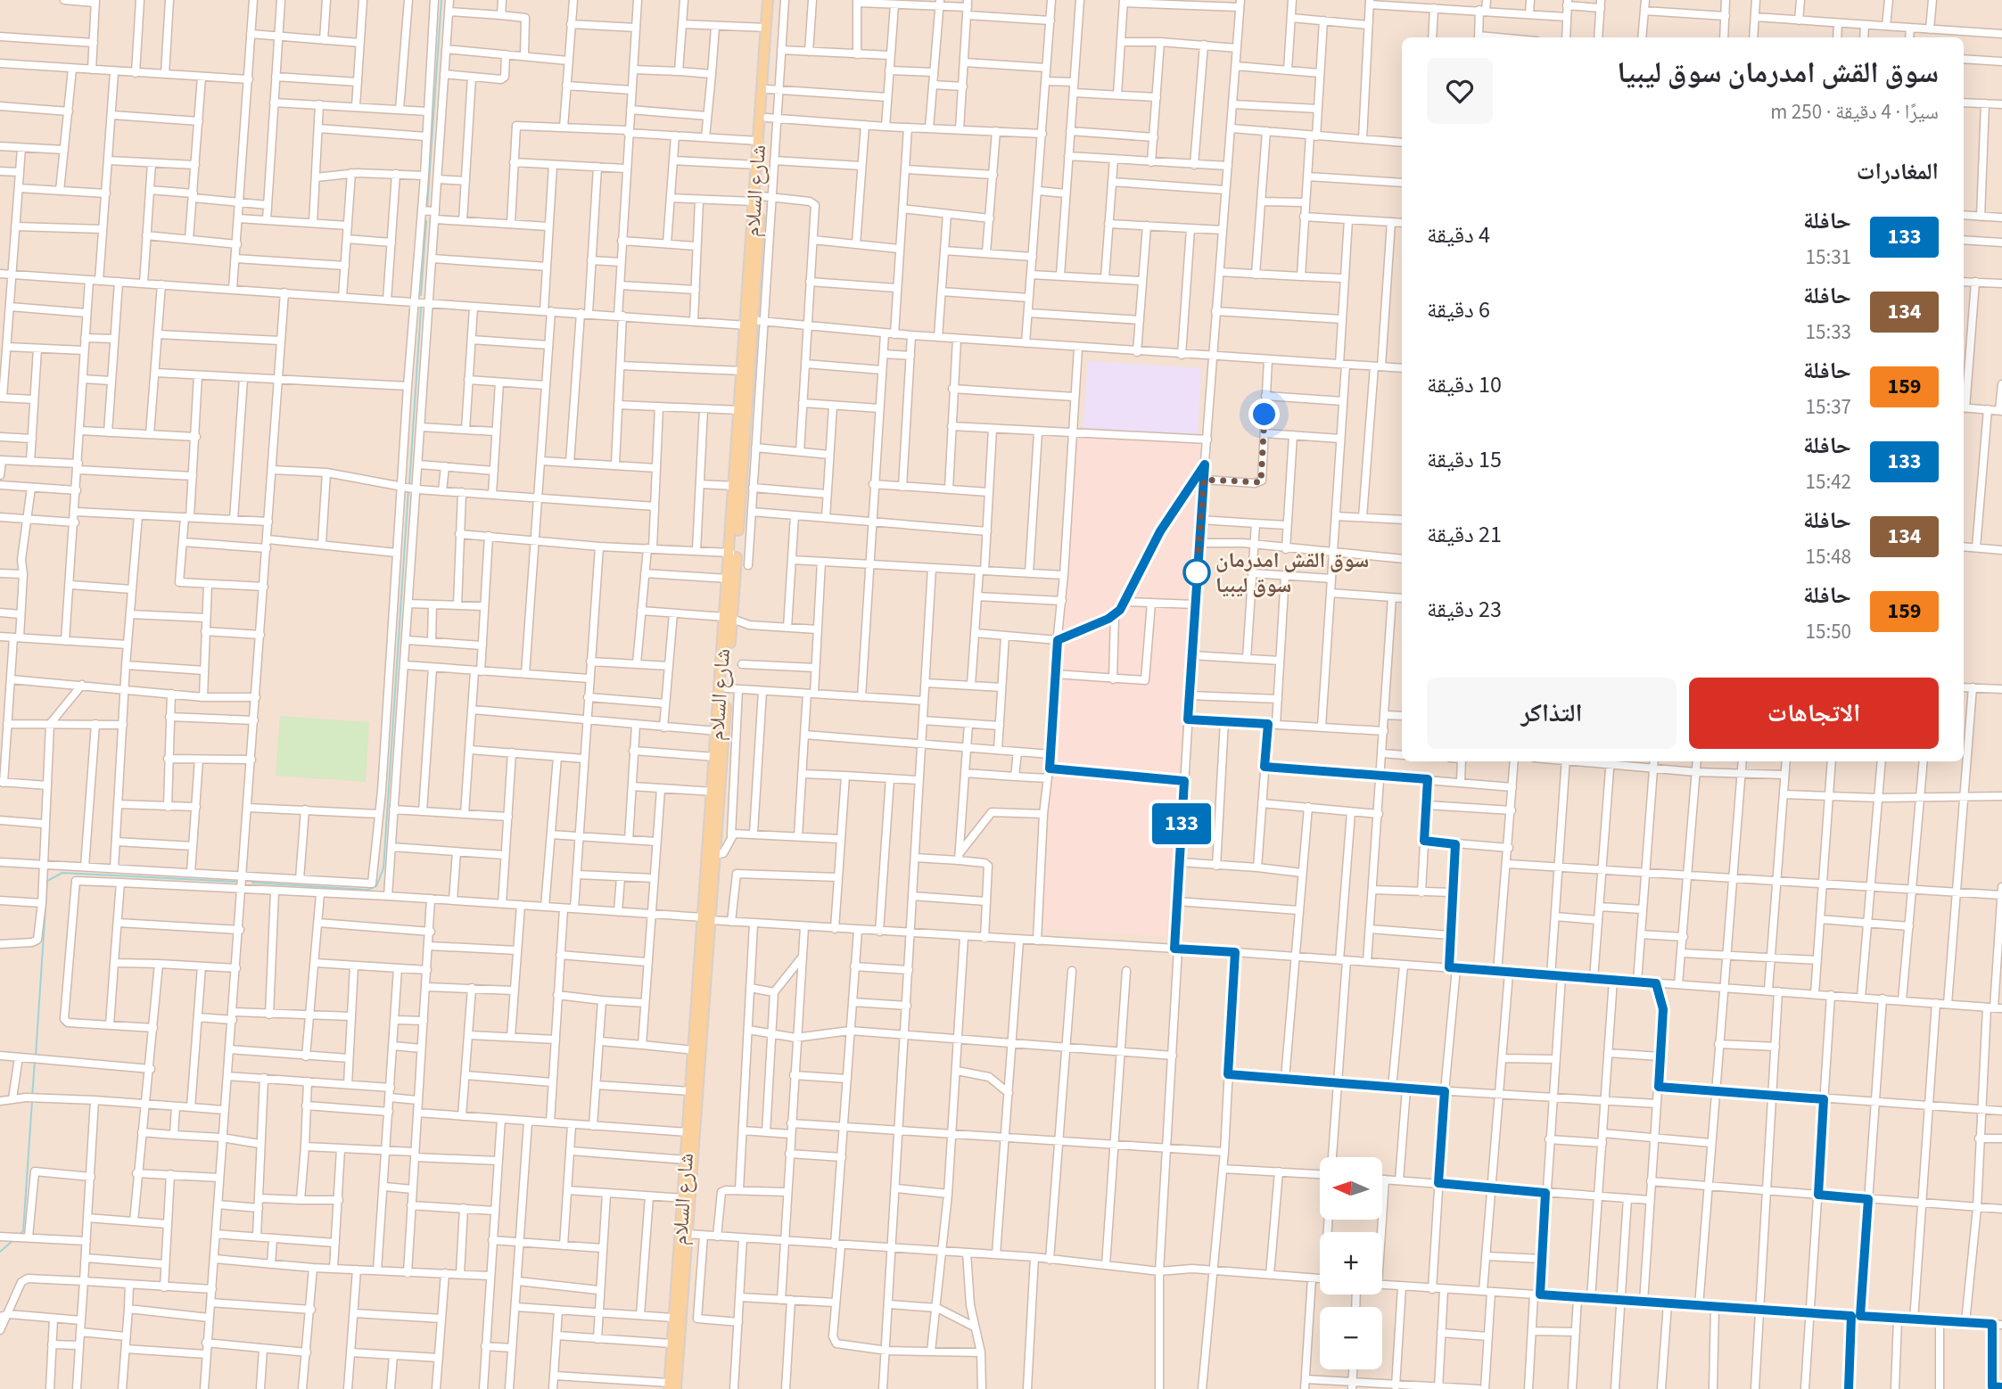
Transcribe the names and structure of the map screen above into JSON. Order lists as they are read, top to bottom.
{
  "streets": {
    "main road": ["شارع السلام"]
  },
  "places": ["سوق القش امدرمان سوق ليبيا"],
  "lines": ["bus line 133"],
  "north": "left",
  "page": {
    "on_map": "133",
    "heading": [
      ["سوق القش امدرمان سوق ليبيا", "سيرًا · 4 دقيقة · 250 m"],
      "المغادرات"
    ],
    "list": [
      {
        "mark": "133",
        "name": "حافلة",
        "note": "15:31",
        "value": "4 دقيقة"
      },
      {
        "mark": "134",
        "name": "حافلة",
        "note": "15:33",
        "value": "6 دقيقة"
      },
      {
        "mark": "159",
        "name": "حافلة",
        "note": "15:37",
        "value": "10 دقيقة"
      },
      {
        "mark": "133",
        "name": "حافلة",
        "note": "15:42",
        "value": "15 دقيقة"
      },
      {
        "mark": "134",
        "name": "حافلة",
        "note": "15:48",
        "value": "21 دقيقة"
      },
      {
        "mark": "159",
        "name": "حافلة",
        "note": "15:50",
        "value": "23 دقيقة"
      }
    ],
    "buttons": ["الاتجاهات", "التذاكر"],
    "map_buttons": ["+", "−"]
  }
}
